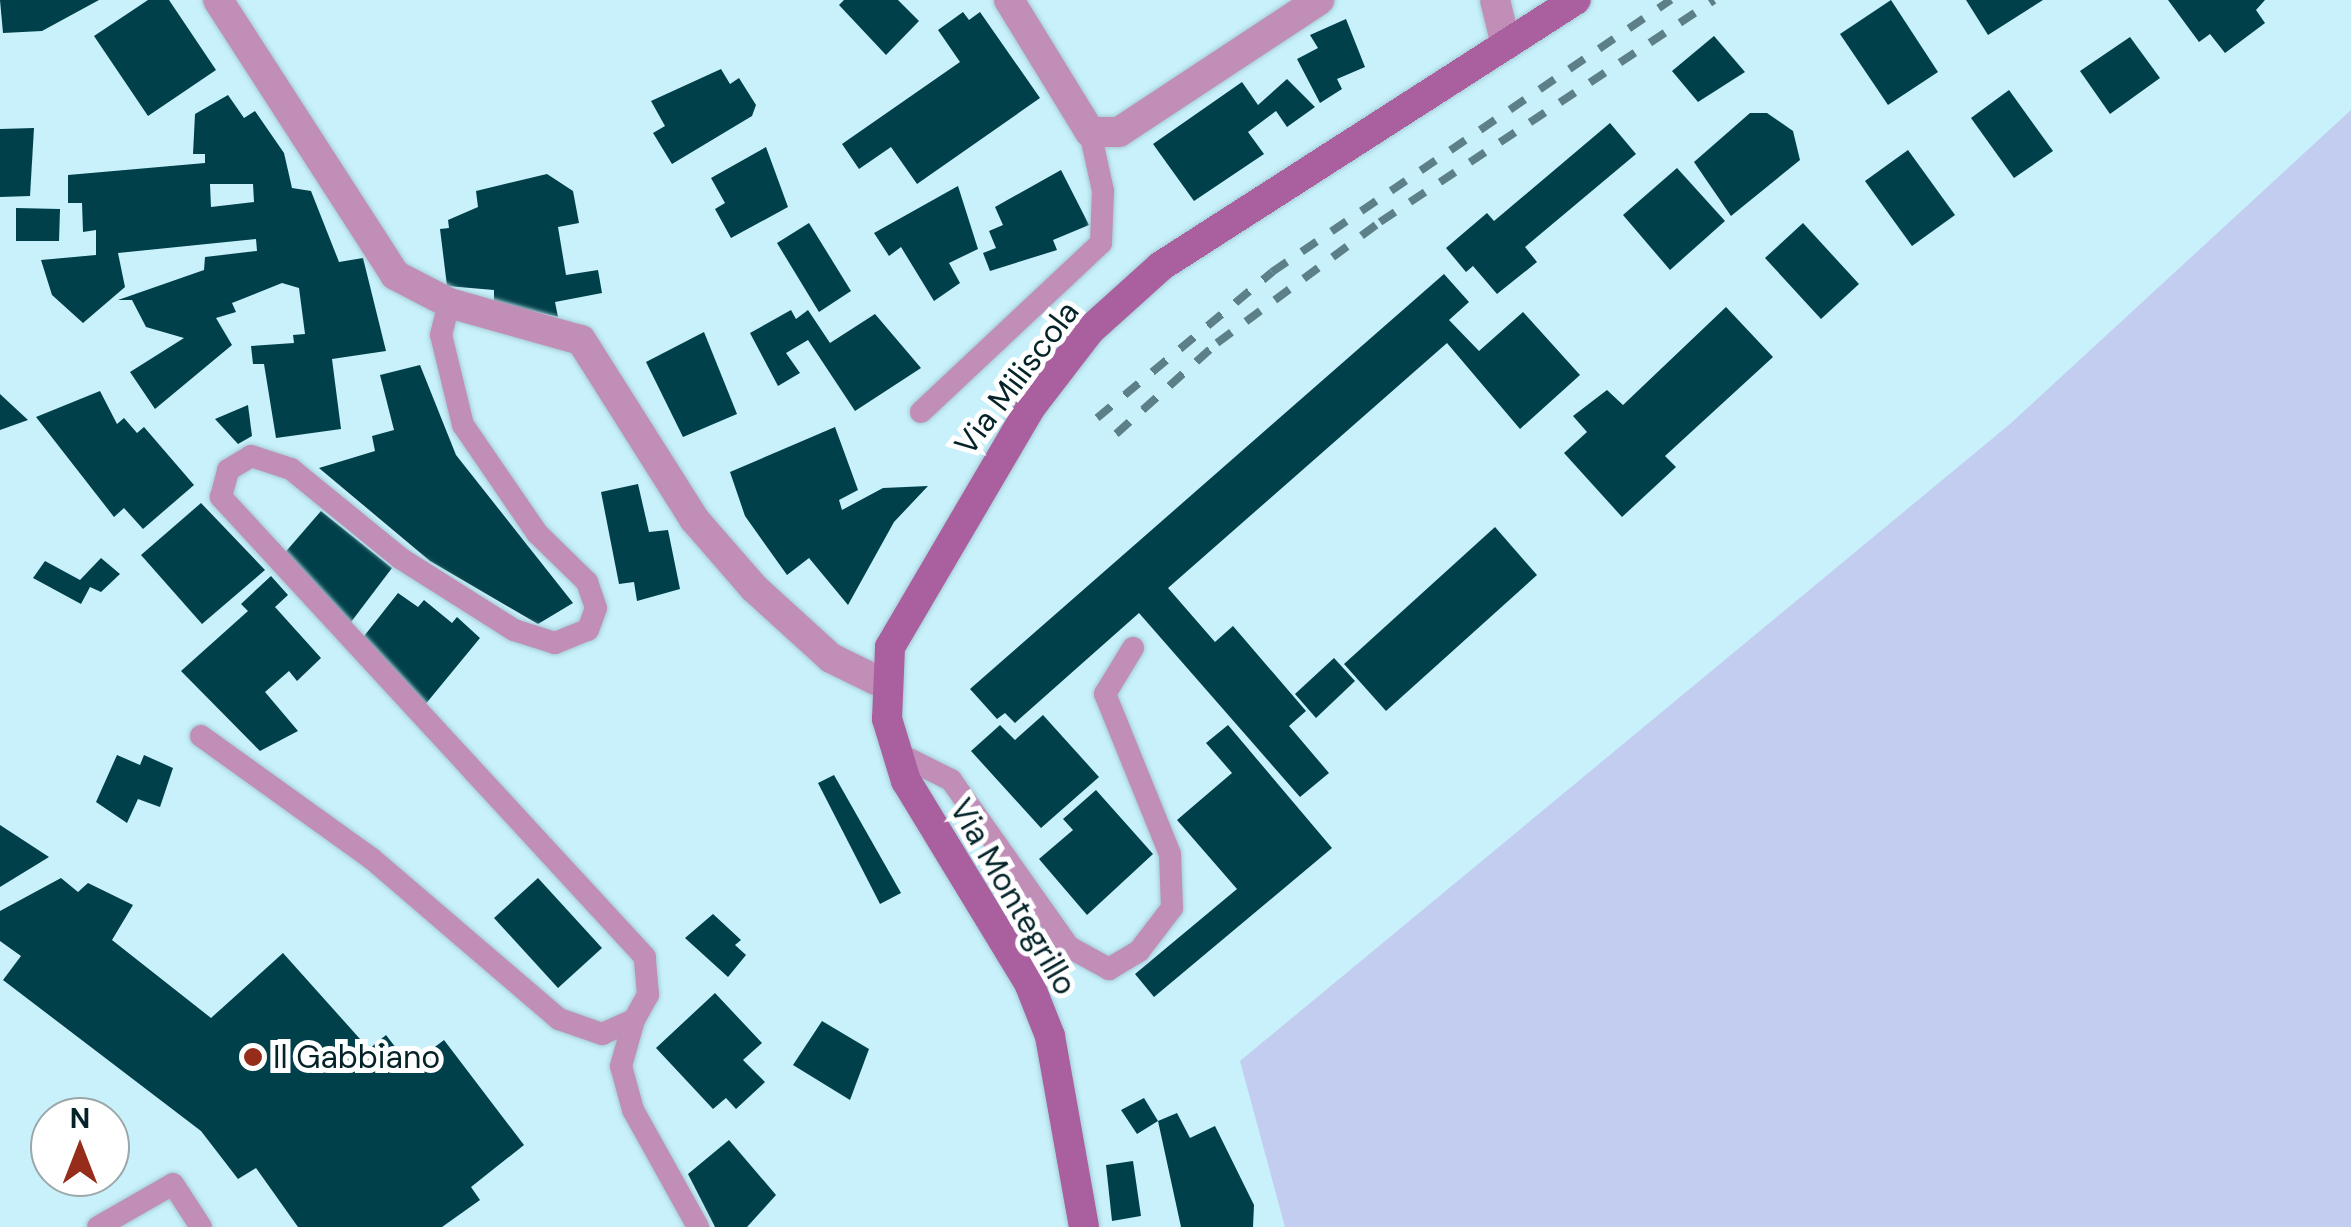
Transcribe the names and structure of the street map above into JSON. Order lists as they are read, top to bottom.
{
  "streets": {
    "main road": ["Via Miliscola", "Via Montegrillo"]
  },
  "crossings": [
    ["Via Miliscola", "Via Montegrillo"]
  ],
  "places": ["Il Gabbiano"],
  "north": "top"
}
